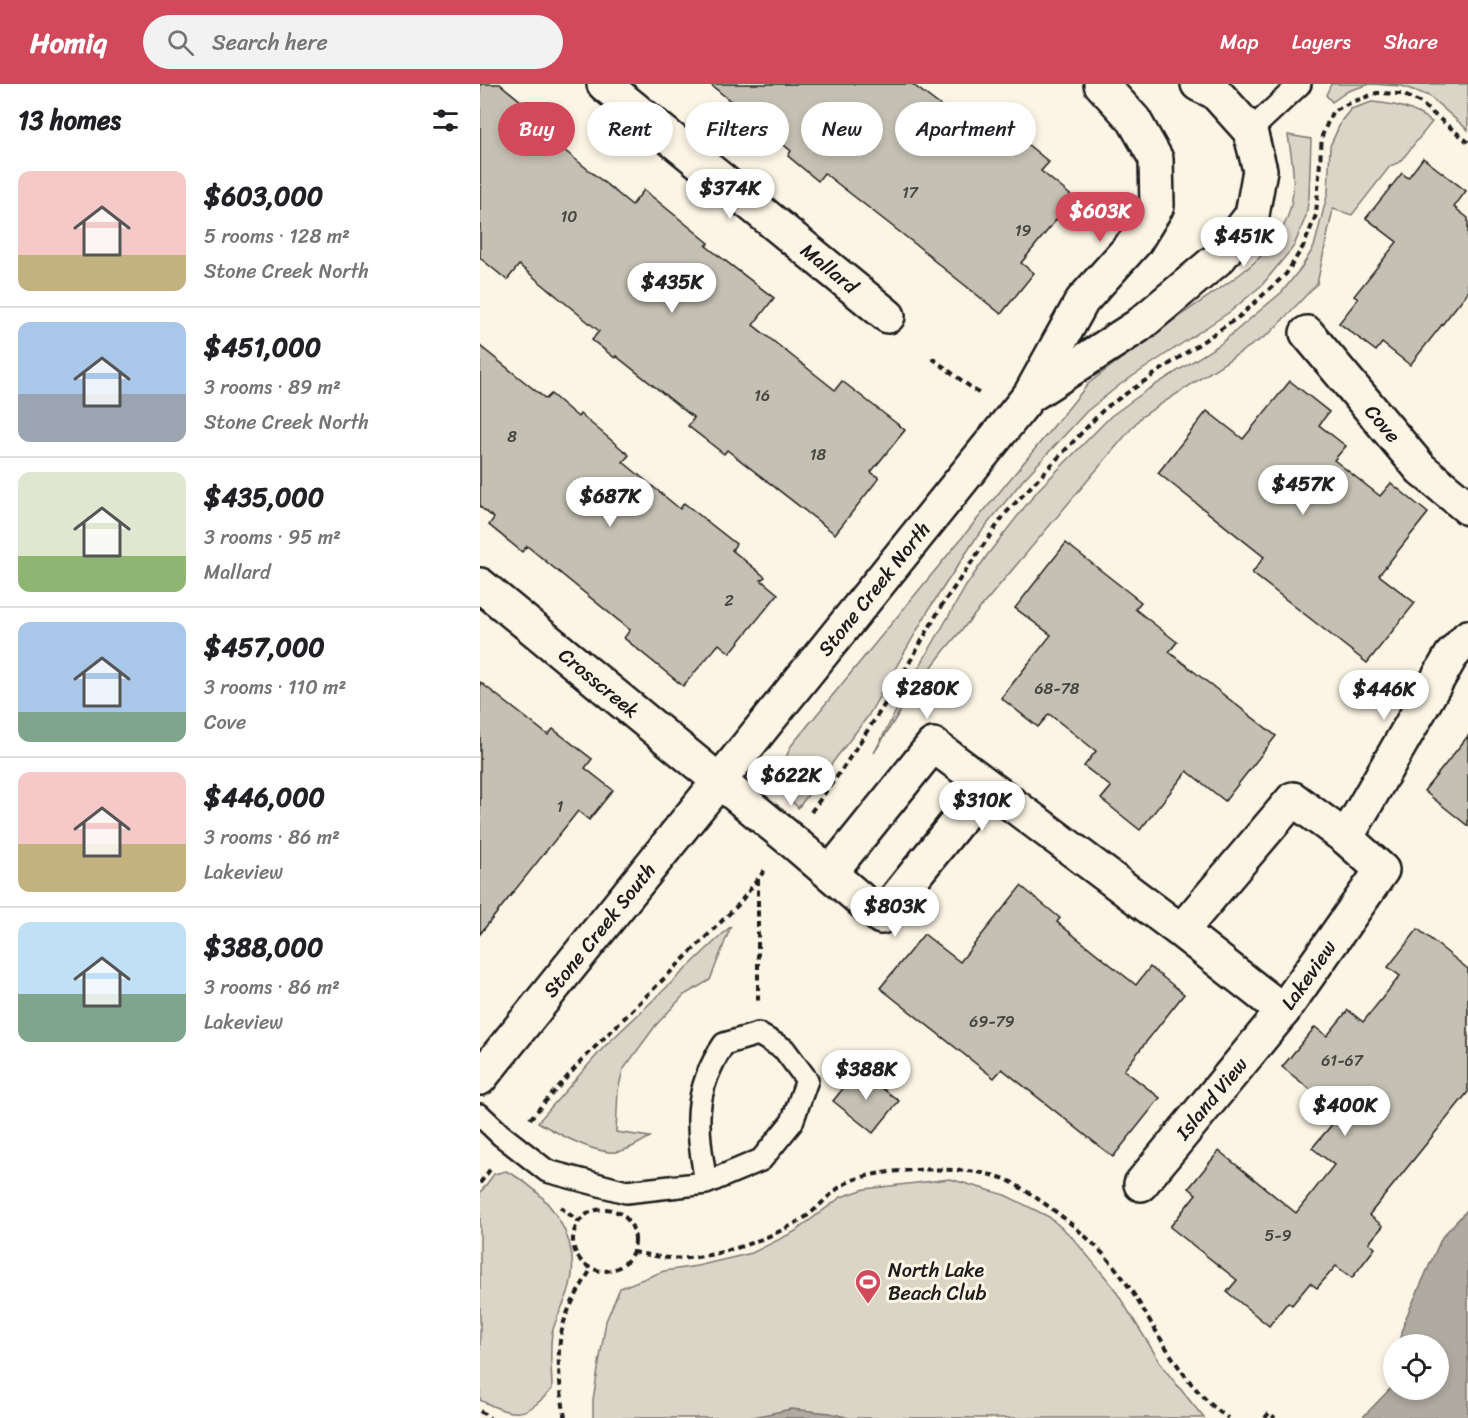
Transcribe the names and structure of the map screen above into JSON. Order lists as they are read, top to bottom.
{
  "streets": {
    "street": [
      "Mallard",
      "Cove",
      "Stone Creek North",
      "Crosscreek",
      "Stone Creek South",
      "Lakeview",
      "Island View"
    ]
  },
  "crossings": [
    ["Stone Creek North", "Crosscreek"],
    ["Stone Creek North", "Stone Creek South"],
    ["Crosscreek", "Stone Creek South"],
    ["Lakeview", "Island View"]
  ],
  "places": {
    "sports": ["North Lake Beach Club"]
  },
  "house_numbers": [
    "17",
    "10",
    "19",
    "16",
    "8",
    "18",
    "2",
    "68-78",
    "1",
    "69-79",
    "61-67",
    "5-9"
  ],
  "page": {
    "header": "Homiq",
    "search": "Search here",
    "nav": ["Map", "Layers", "Share"],
    "heading": "13 homes",
    "chip": [
      "Buy",
      "Rent",
      "Filters",
      "New",
      "Apartment"
    ],
    "list": [
      {
        "name": "$603,000",
        "note": "5 rooms · 128 m² · Stone Creek North"
      },
      {
        "name": "$451,000",
        "note": "3 rooms · 89 m² · Stone Creek North"
      },
      {
        "name": "$435,000",
        "note": "3 rooms · 95 m² · Mallard"
      },
      {
        "name": "$457,000",
        "note": "3 rooms · 110 m² · Cove"
      },
      {
        "name": "$446,000",
        "note": "3 rooms · 86 m² · Lakeview"
      },
      {
        "name": "$388,000",
        "note": "3 rooms · 86 m² · Lakeview"
      }
    ],
    "price": [
      "$374K",
      "$603K",
      "$451K",
      "$435K",
      "$457K",
      "$687K",
      "$280K",
      "$446K",
      "$622K",
      "$310K",
      "$803K",
      "$388K",
      "$400K"
    ]
  }
}
